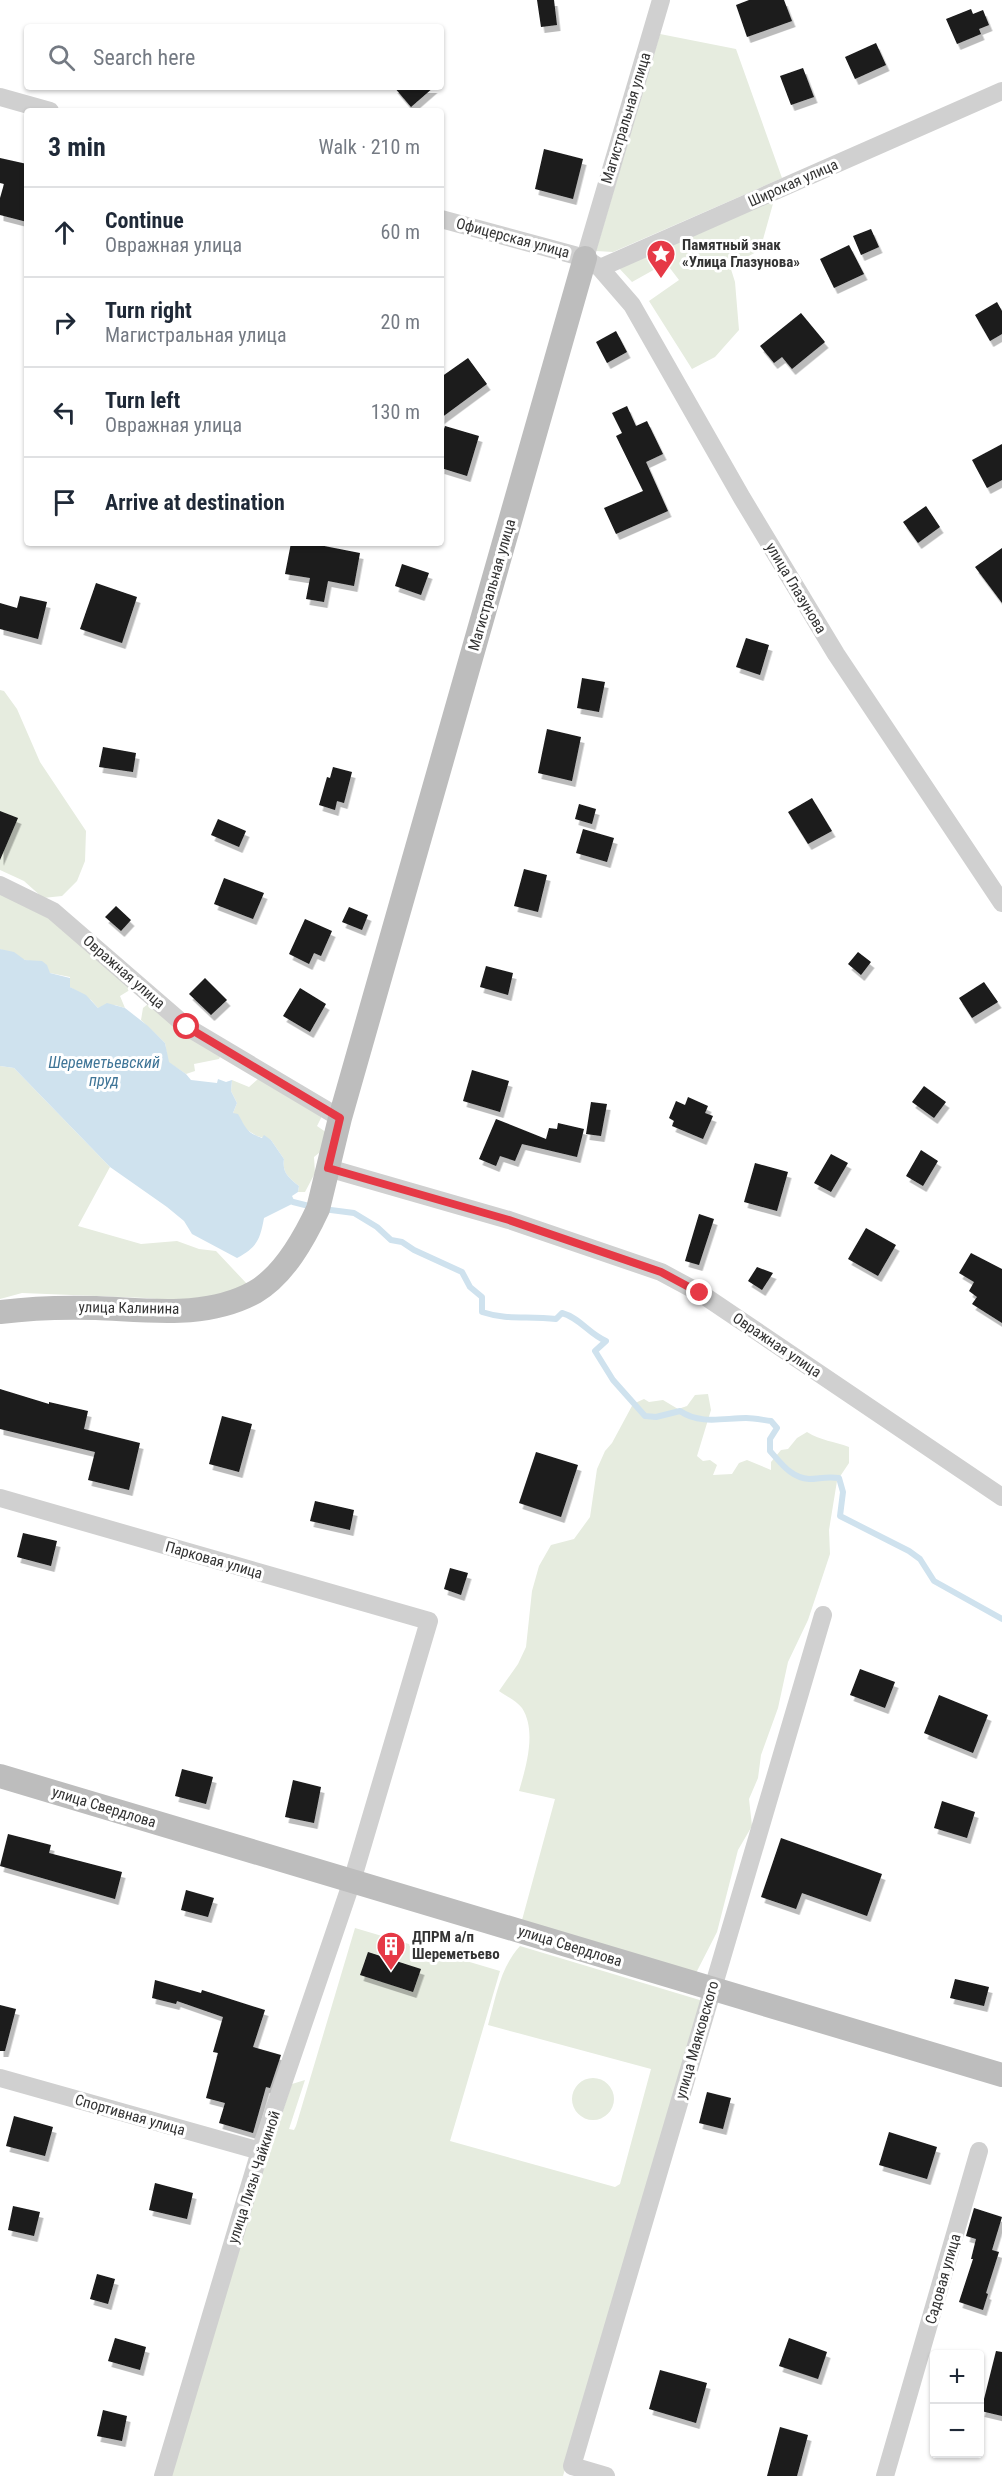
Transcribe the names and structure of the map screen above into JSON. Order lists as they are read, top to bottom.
{
  "streets": {
    "street": [
      "Магистральная улица",
      "Широкая улица",
      "Офицерская улица",
      "улица Глазунова",
      "Овражная улица",
      "улица Калинина",
      "Парковая улица",
      "улица Свердлова",
      "улица Маяковского",
      "Спортивная улица",
      "улица Лизы Чайкиной",
      "Садовая улица"
    ]
  },
  "crossings": [
    ["Магистральная улица", "Широкая улица"],
    ["Магистральная улица", "Офицерская улица"],
    ["Магистральная улица", "улица Глазунова"],
    ["Магистральная улица", "Овражная улица"],
    ["Магистральная улица", "улица Калинина"],
    ["Широкая улица", "Офицерская улица"],
    ["Широкая улица", "улица Глазунова"],
    ["Офицерская улица", "улица Глазунова"],
    ["Овражная улица", "улица Калинина"],
    ["Парковая улица", "улица Лизы Чайкиной"],
    ["улица Свердлова", "улица Маяковского"],
    ["улица Свердлова", "улица Лизы Чайкиной"],
    ["Спортивная улица", "улица Лизы Чайкиной"]
  ],
  "water": ["Шереметьевский пруд"],
  "places": {
    "place": ["Памятный знак «Улица Глазунова»"],
    "building": ["ДПРМ а/п Шереметьево"]
  },
  "page": {
    "search": "Search here",
    "heading": ["3 min", "Walk · 210 m"],
    "list": [
      ["Continue", "Овражная улица", "60 m"],
      ["Turn right", "Магистральная улица", "20 m"],
      ["Turn left", "Овражная улица", "130 m"],
      "Arrive at destination"
    ],
    "map_buttons": ["+", "−"]
  }
}
